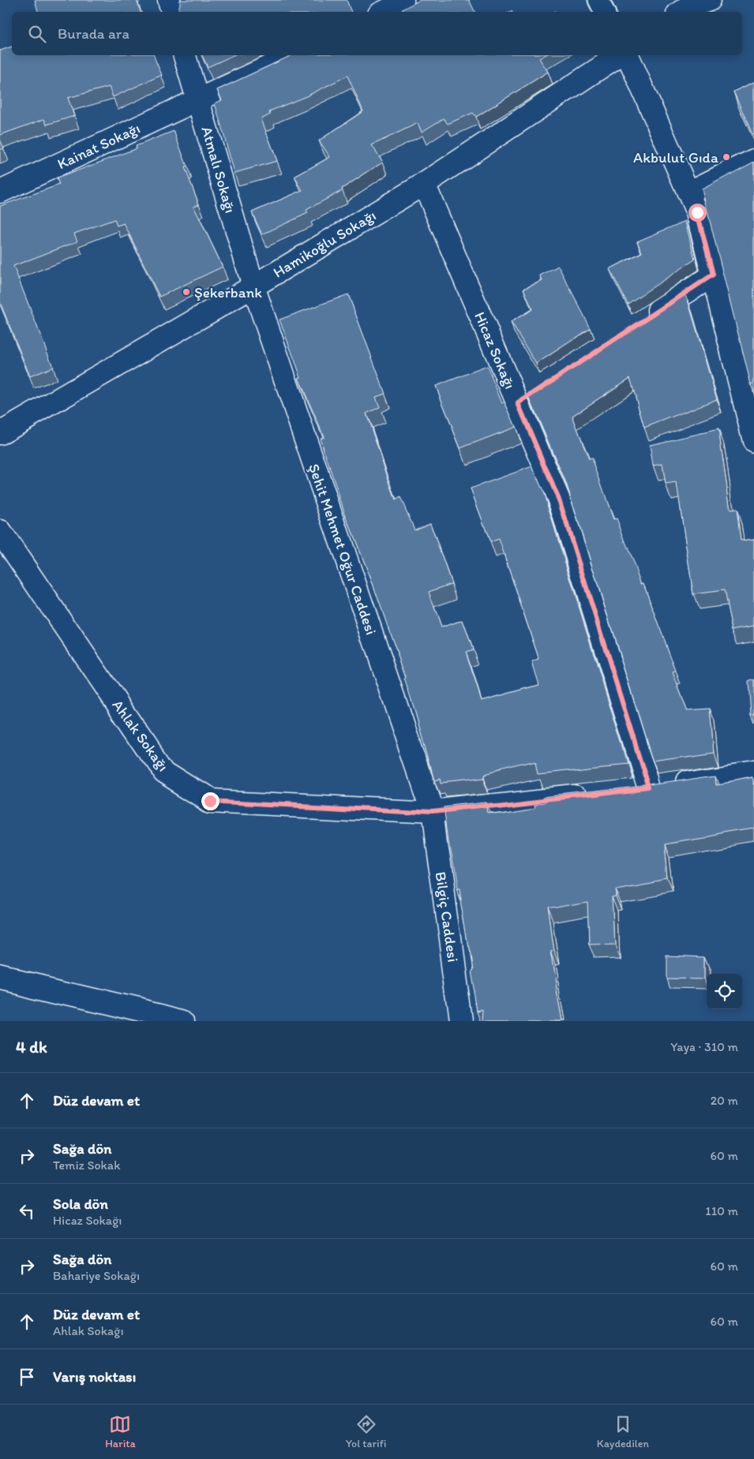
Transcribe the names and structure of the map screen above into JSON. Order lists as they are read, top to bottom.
{
  "streets": {
    "street": [
      "Kainat Sokağı",
      "Atmalı Sokağı",
      "Hamikoğlu Sokağı",
      "Hicaz Sokağı",
      "Şehit Mehmet Oğur Caddesi",
      "Ahlak Sokağı",
      "Bilgiç Caddesi"
    ]
  },
  "crossings": [
    ["Kainat Sokağı", "Atmalı Sokağı"],
    ["Atmalı Sokağı", "Hamikoğlu Sokağı"],
    ["Atmalı Sokağı", "Şehit Mehmet Oğur Caddesi"],
    ["Hamikoğlu Sokağı", "Hicaz Sokağı"],
    ["Hamikoğlu Sokağı", "Şehit Mehmet Oğur Caddesi"],
    ["Şehit Mehmet Oğur Caddesi", "Ahlak Sokağı"],
    ["Şehit Mehmet Oğur Caddesi", "Bilgiç Caddesi"],
    ["Ahlak Sokağı", "Bilgiç Caddesi"]
  ],
  "places": ["Akbulut Gıda", "Şekerbank"],
  "page": {
    "search": "Burada ara",
    "heading": ["4 dk", "Yaya · 310 m"],
    "list": [
      ["Düz devam et", "20 m"],
      ["Sağa dön", "Temiz Sokak", "60 m"],
      ["Sola dön", "Hicaz Sokağı", "110 m"],
      ["Sağa dön", "Bahariye Sokağı", "60 m"],
      ["Düz devam et", "Ahlak Sokağı", "60 m"],
      "Varış noktası"
    ],
    "nav": ["Harita", "Yol tarifi", "Kaydedilen"]
  }
}
